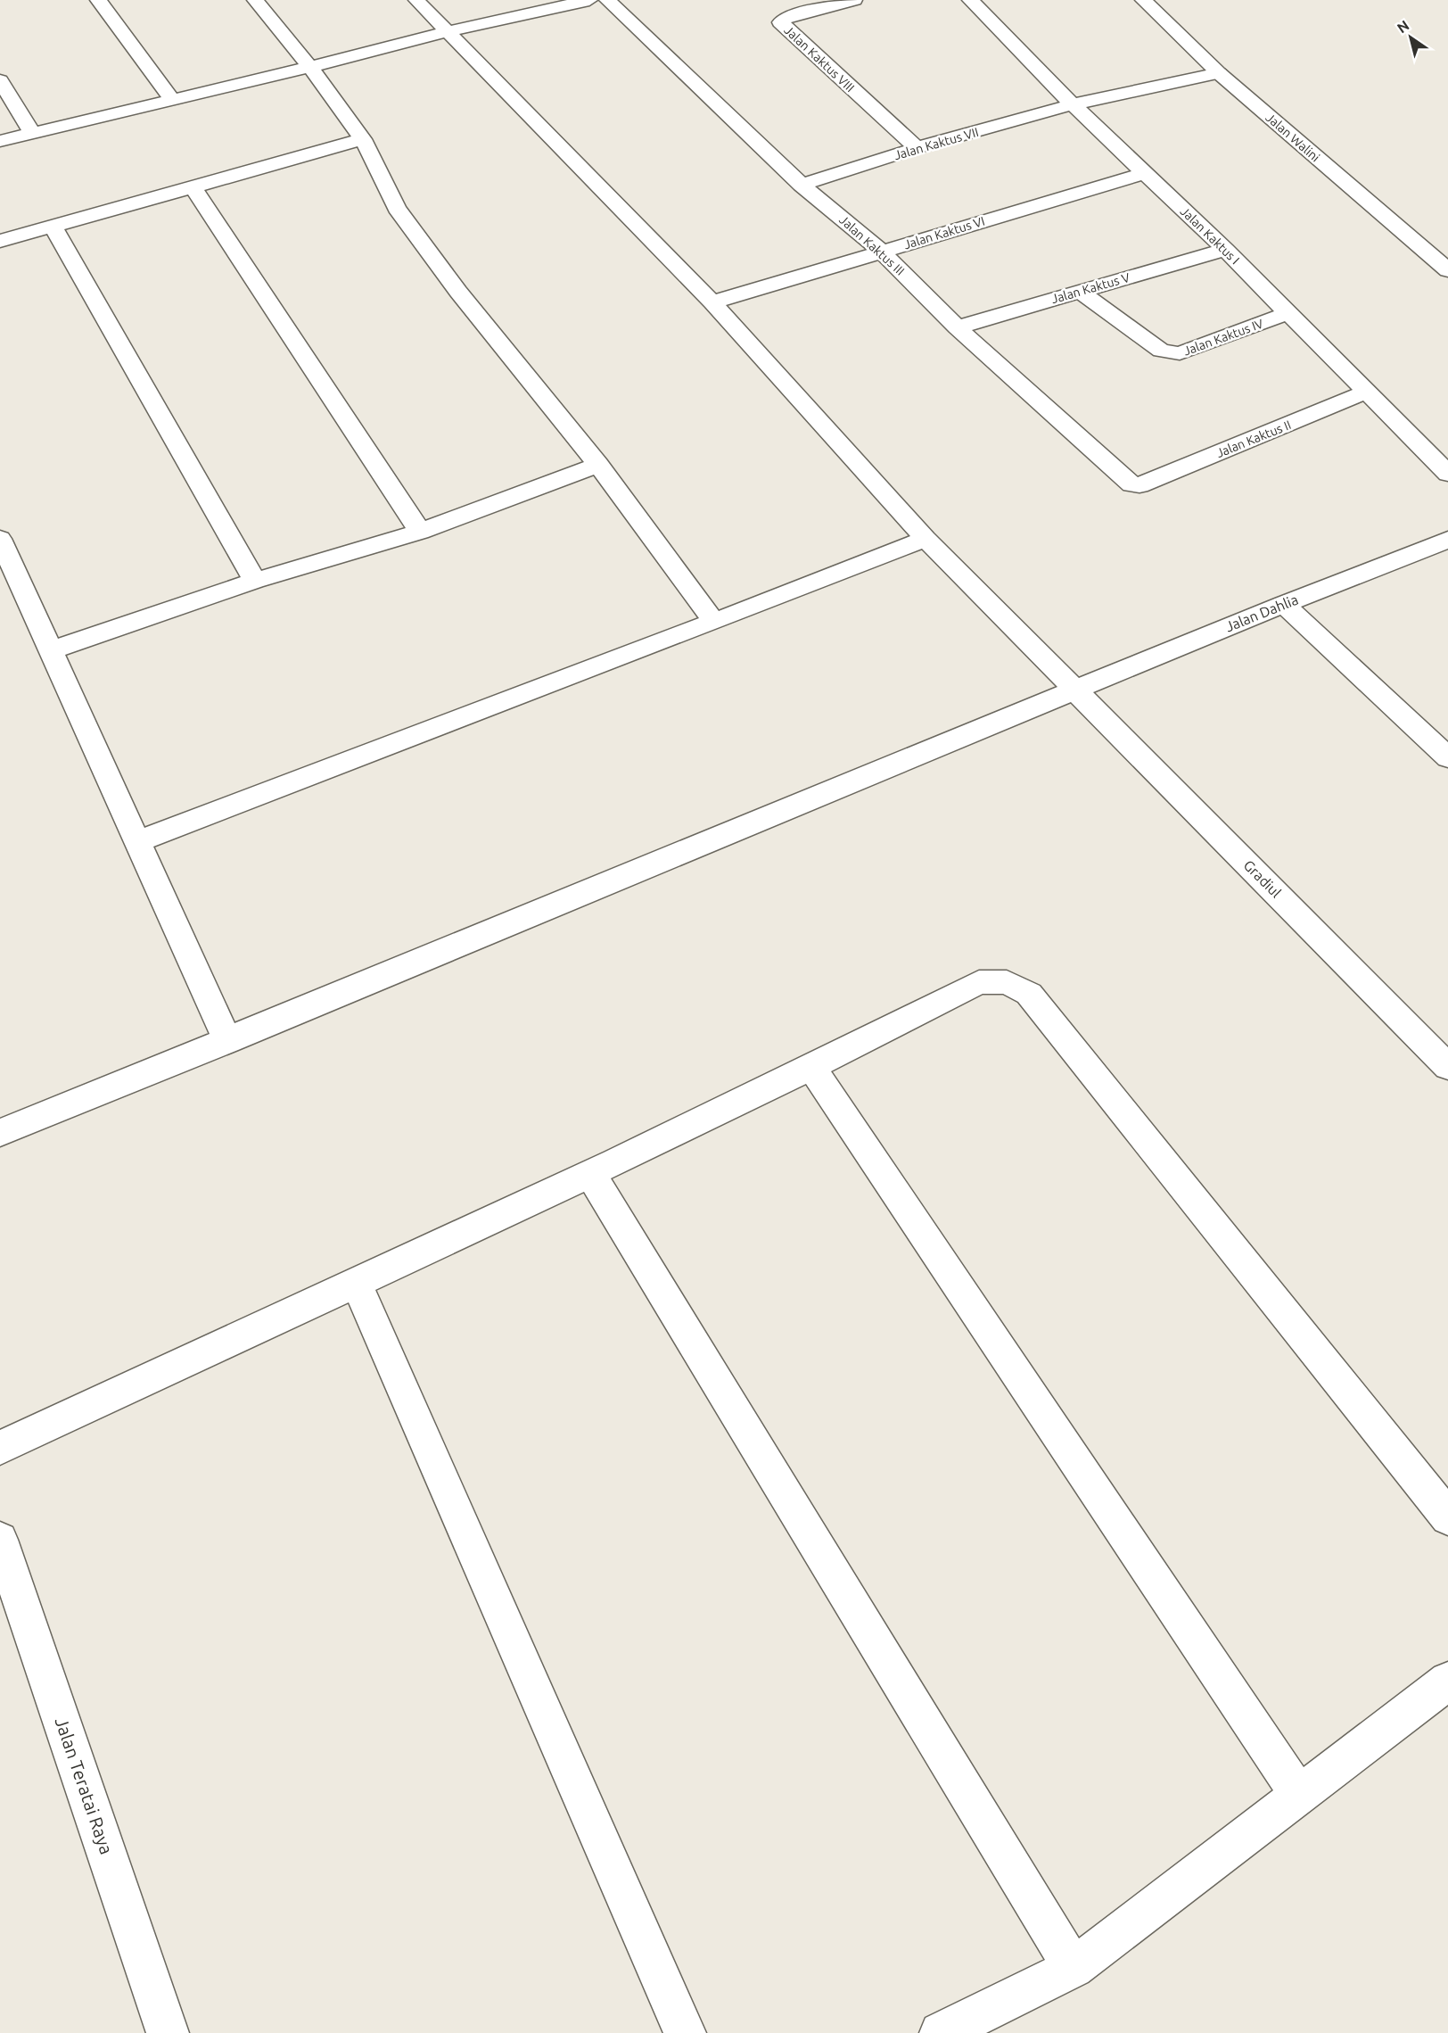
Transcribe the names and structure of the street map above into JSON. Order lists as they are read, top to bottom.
{
  "streets": {
    "street": [
      "Jalan Kaktus VIII",
      "Jalan Walini",
      "Jalan Kaktus VII",
      "Jalan Kaktus VI",
      "Jalan Kaktus I",
      "Jalan Kaktus III",
      "Jalan Kaktus V",
      "Jalan Kaktus IV",
      "Jalan Kaktus II",
      "Jalan Dahlia",
      "Gradiul",
      "Jalan Teratai Raya"
    ]
  },
  "crossings": [
    ["Jalan Kaktus VIII", "Jalan Kaktus VII"],
    ["Jalan Walini", "Jalan Kaktus VII"],
    ["Jalan Kaktus VII", "Jalan Kaktus I"],
    ["Jalan Kaktus VII", "Jalan Kaktus III"],
    ["Jalan Kaktus VI", "Jalan Kaktus I"],
    ["Jalan Kaktus VI", "Jalan Kaktus III"],
    ["Jalan Kaktus VI", "Gradiul"],
    ["Jalan Kaktus I", "Jalan Kaktus V"],
    ["Jalan Kaktus I", "Jalan Kaktus IV"],
    ["Jalan Kaktus I", "Jalan Kaktus II"],
    ["Jalan Kaktus III", "Jalan Kaktus V"],
    ["Jalan Kaktus III", "Jalan Kaktus II"],
    ["Jalan Kaktus V", "Jalan Kaktus IV"],
    ["Jalan Dahlia", "Gradiul"]
  ],
  "north": "top left"
}
